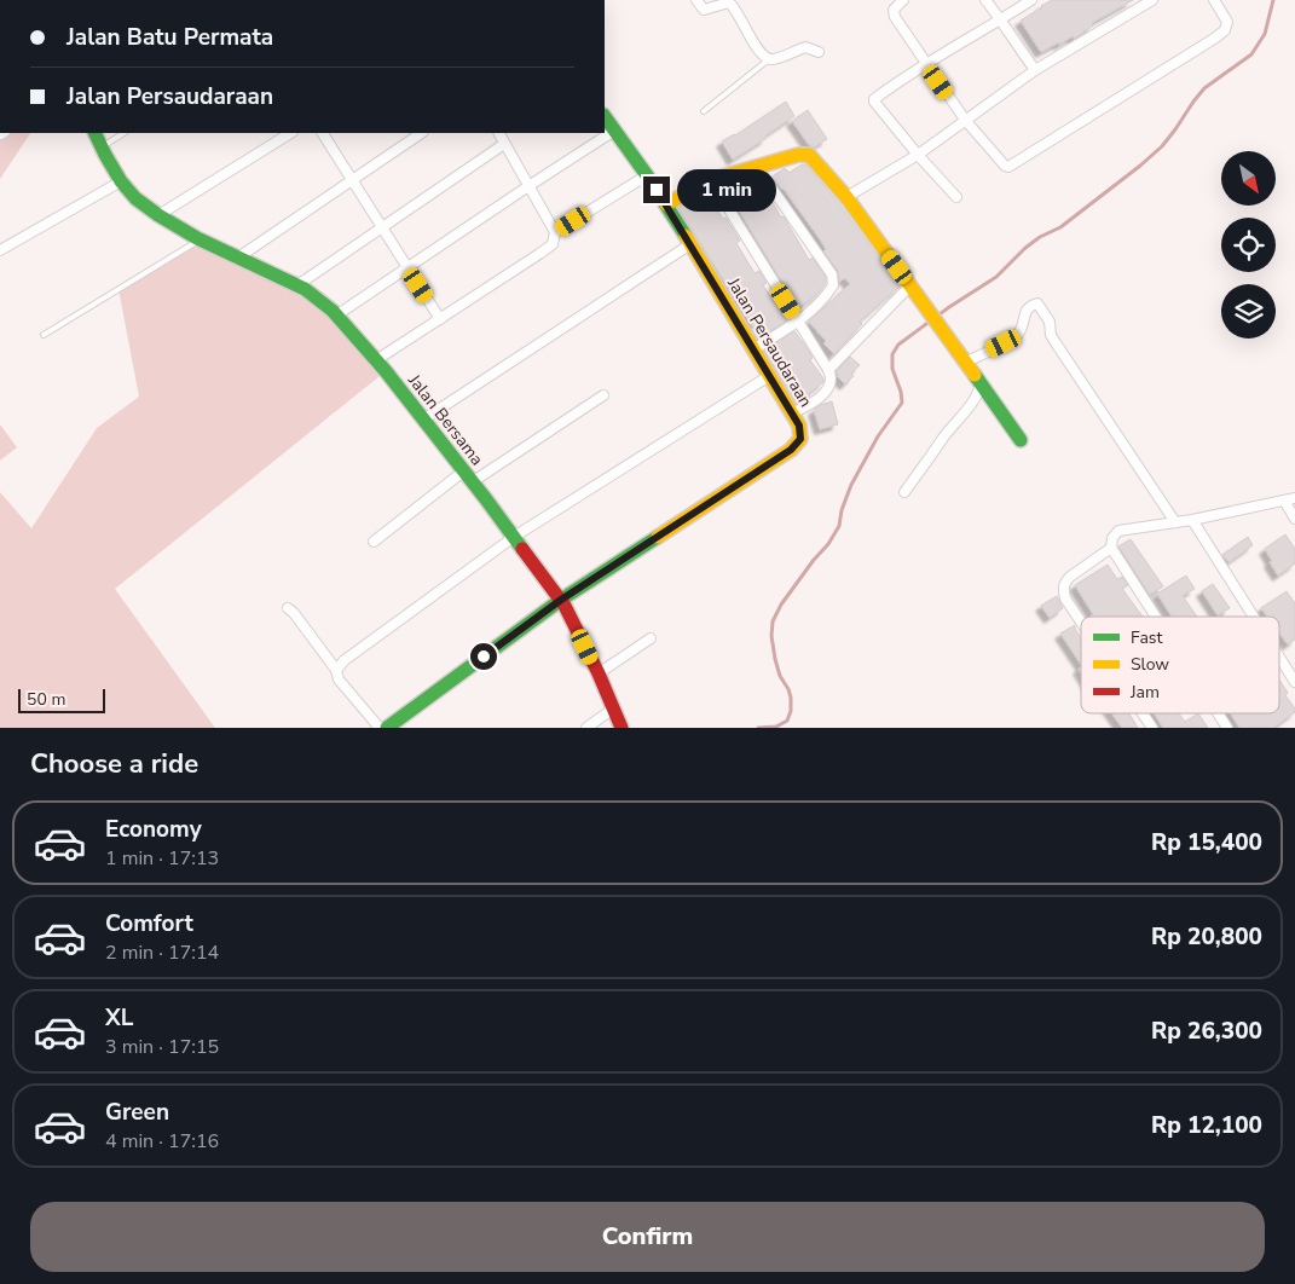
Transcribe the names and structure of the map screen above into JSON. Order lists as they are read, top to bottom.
{
  "streets": {
    "street": ["Jalan Persaudaraan", "Jalan Bersama"]
  },
  "crossings": [
    ["Jalan Persaudaraan", "Jalan Bersama"]
  ],
  "legend": ["Fast", "Slow", "Jam"],
  "scale_bar": "50 m",
  "north": "bottom right",
  "page": {
    "banner": ["Jalan Batu Permata", "Jalan Persaudaraan"],
    "bubble": "1 min",
    "scale": "50 m",
    "heading": "Choose a ride",
    "list": [
      {
        "name": "Economy",
        "note": "1 min · 17:13",
        "value": "Rp 15,400"
      },
      {
        "name": "Comfort",
        "note": "2 min · 17:14",
        "value": "Rp 20,800"
      },
      {
        "name": "XL",
        "note": "3 min · 17:15",
        "value": "Rp 26,300"
      },
      {
        "name": "Green",
        "note": "4 min · 17:16",
        "value": "Rp 12,100"
      }
    ],
    "buttons": "Confirm"
  }
}
